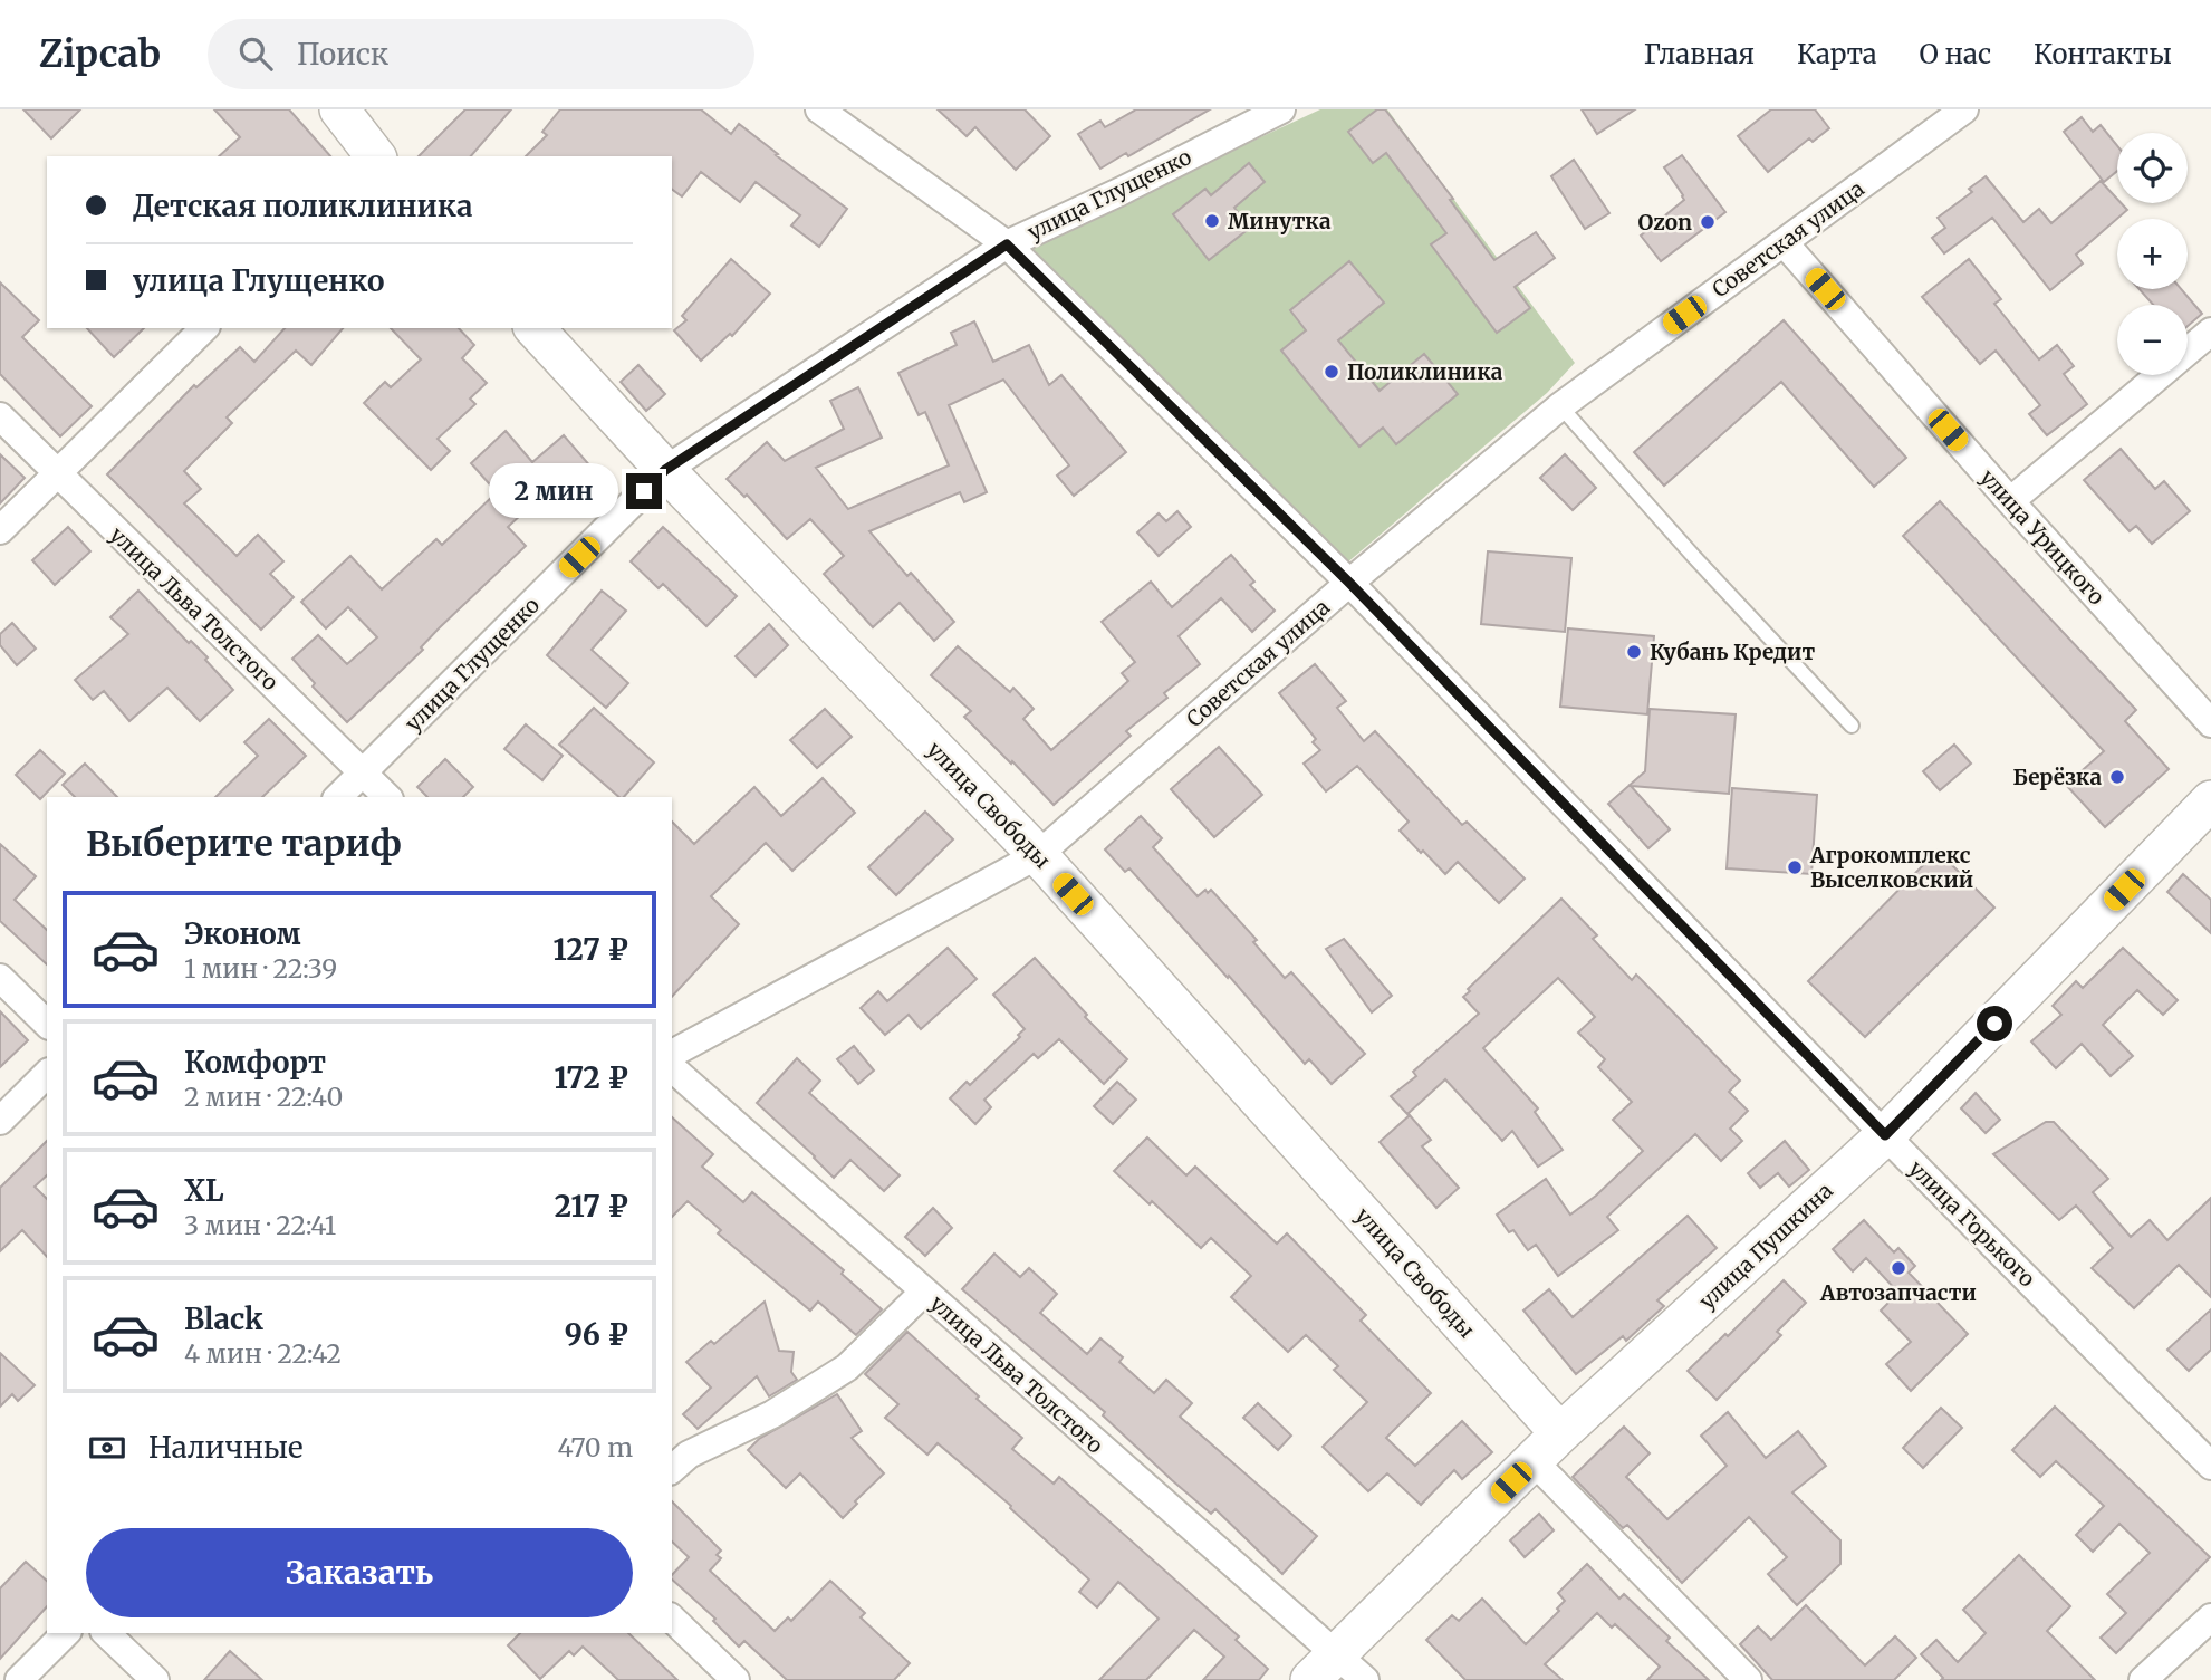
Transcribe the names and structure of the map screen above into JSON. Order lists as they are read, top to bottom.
{
  "streets": {
    "street": [
      "улица Глущенко",
      "Советская улица",
      "улица Урицкого",
      "улица Льва Толстого",
      "улица Свободы",
      "улица Горького",
      "улица Пушкина"
    ]
  },
  "crossings": [
    ["улица Глущенко", "улица Льва Толстого"],
    ["улица Глущенко", "улица Свободы"],
    ["улица Глущенко", "улица Горького"],
    ["Советская улица", "улица Урицкого"],
    ["Советская улица", "улица Свободы"],
    ["Советская улица", "улица Горького"],
    ["улица Льва Толстого", "улица Пушкина"],
    ["улица Свободы", "улица Пушкина"],
    ["улица Горького", "улица Пушкина"]
  ],
  "places": [
    "Минутка",
    "Ozon",
    "Поликлиника",
    "Кубань Кредит",
    "Берёзка",
    "Агрокомплекс Выселковский",
    "Автозапчасти"
  ],
  "page": {
    "header": "Zipcab",
    "search": "Поиск",
    "nav": [
      "Главная",
      "Карта",
      "О нас",
      "Контакты"
    ],
    "map_buttons": ["+", "−"],
    "banner": ["Детская поликлиника", "улица Глущенко"],
    "bubble": "2 мин",
    "heading": "Выберите тариф",
    "list": [
      {
        "name": "Эконом",
        "note": "1 мин · 22:39",
        "value": "127 ₽"
      },
      {
        "name": "Комфорт",
        "note": "2 мин · 22:40",
        "value": "172 ₽"
      },
      {
        "name": "XL",
        "note": "3 мин · 22:41",
        "value": "217 ₽"
      },
      {
        "name": "Black",
        "note": "4 мин · 22:42",
        "value": "96 ₽"
      }
    ],
    "pay": ["Наличные", "470 m"],
    "buttons": "Заказать"
  }
}
